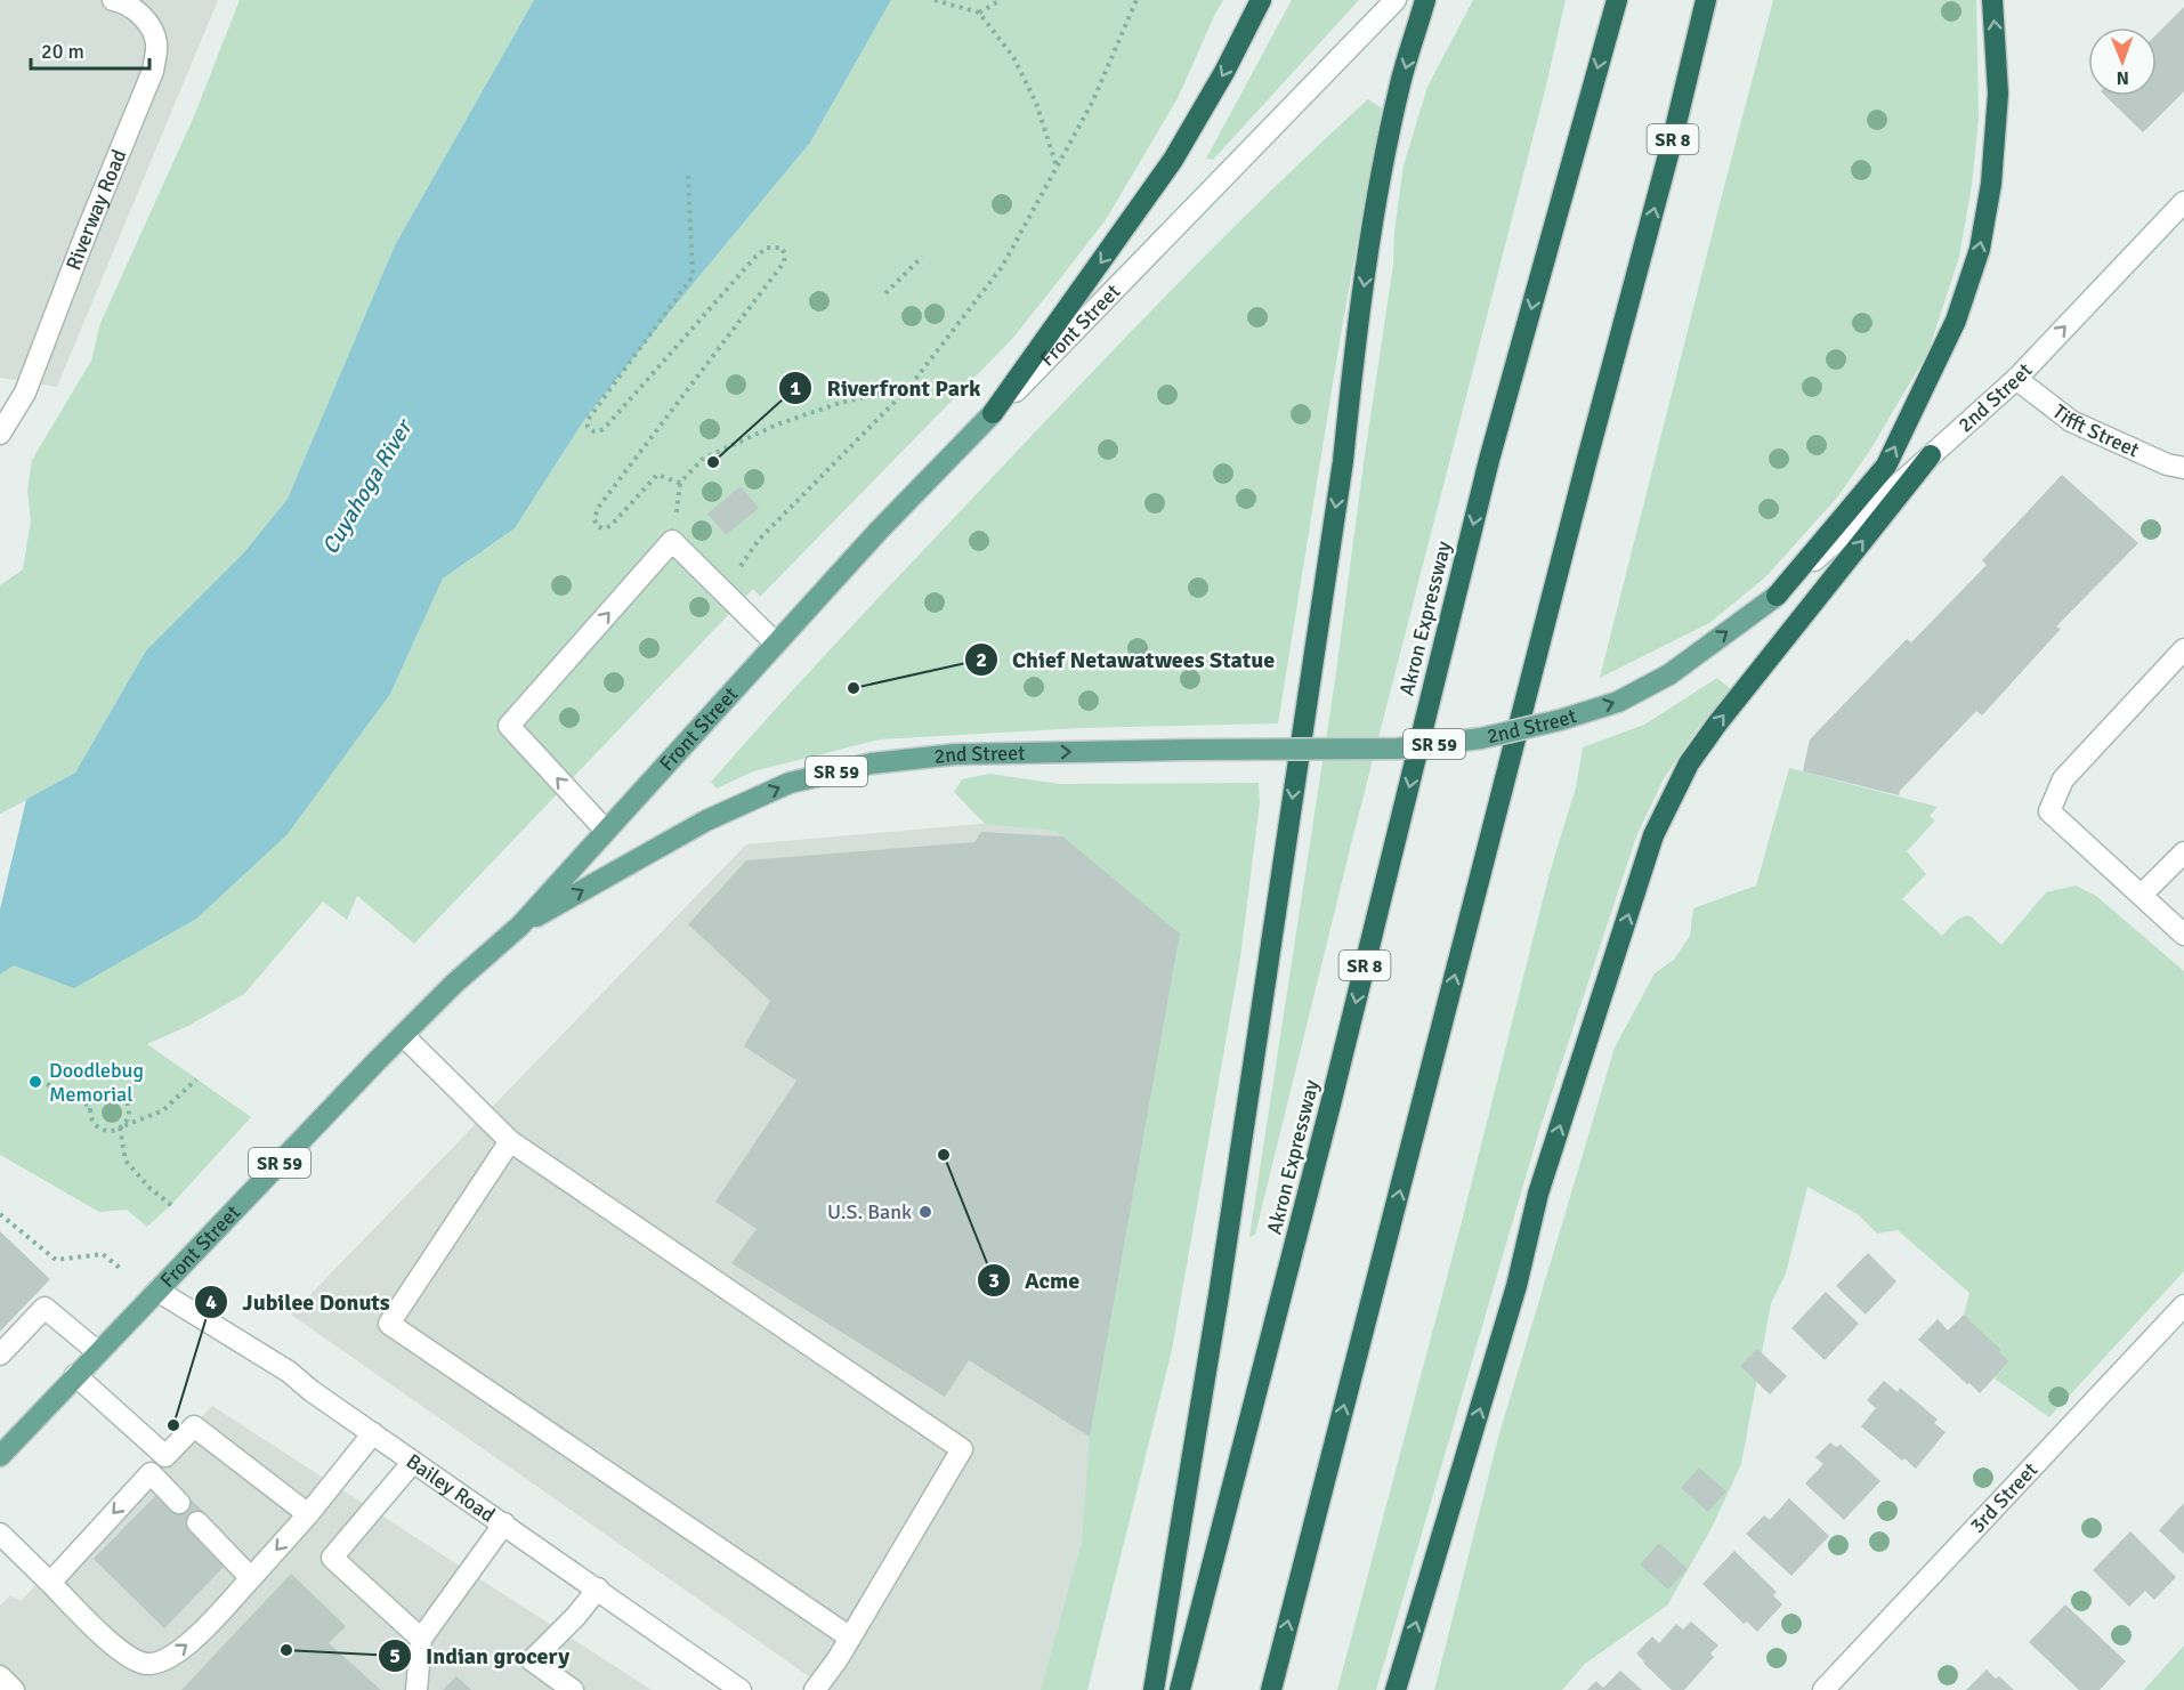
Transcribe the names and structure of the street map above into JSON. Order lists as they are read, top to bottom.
{
  "streets": {
    "highway": ["SR 8", "Akron Expressway"],
    "main road": ["Front Street", "2nd Street", "SR 59"],
    "street": [
      "Riverway Road",
      "Tifft Street",
      "Bailey Road",
      "3rd Street"
    ]
  },
  "crossings": [
    ["Front Street", "2nd Street"],
    ["Front Street", "Bailey Road"],
    ["2nd Street", "Tifft Street"]
  ],
  "one_way": ["2nd Street"],
  "water": ["Cuyahoga River"],
  "places": [
    "Riverfront Park",
    "Chief Netawatwees Statue",
    "Doodlebug Memorial",
    "Acme",
    "U.S. Bank",
    "Jubilee Donuts",
    "Indian grocery"
  ],
  "scale_bar": "20 m",
  "north": "bottom"
}
